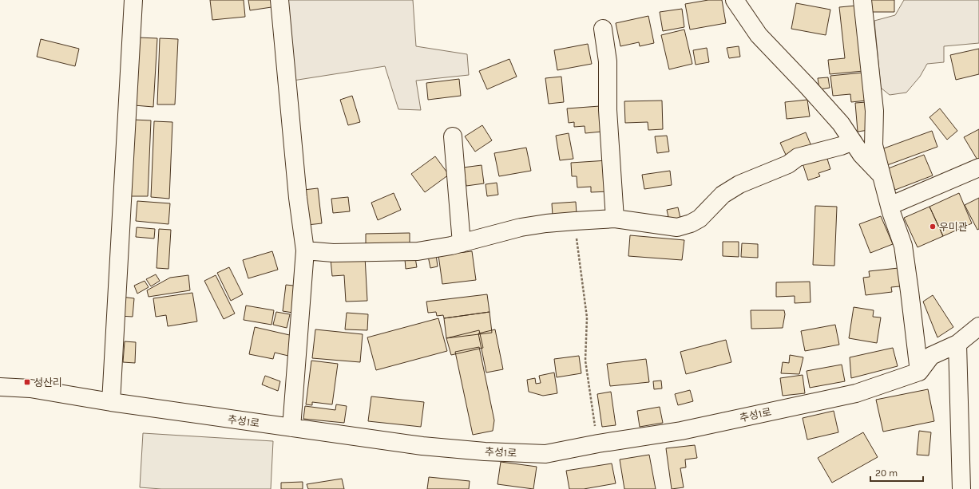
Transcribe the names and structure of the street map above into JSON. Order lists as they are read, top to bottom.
{
  "streets": {
    "street": ["추성1로"]
  },
  "places": {
    "other": ["우미관"],
    "transit": ["성산리"]
  },
  "scale_bar": "20 m"
}
